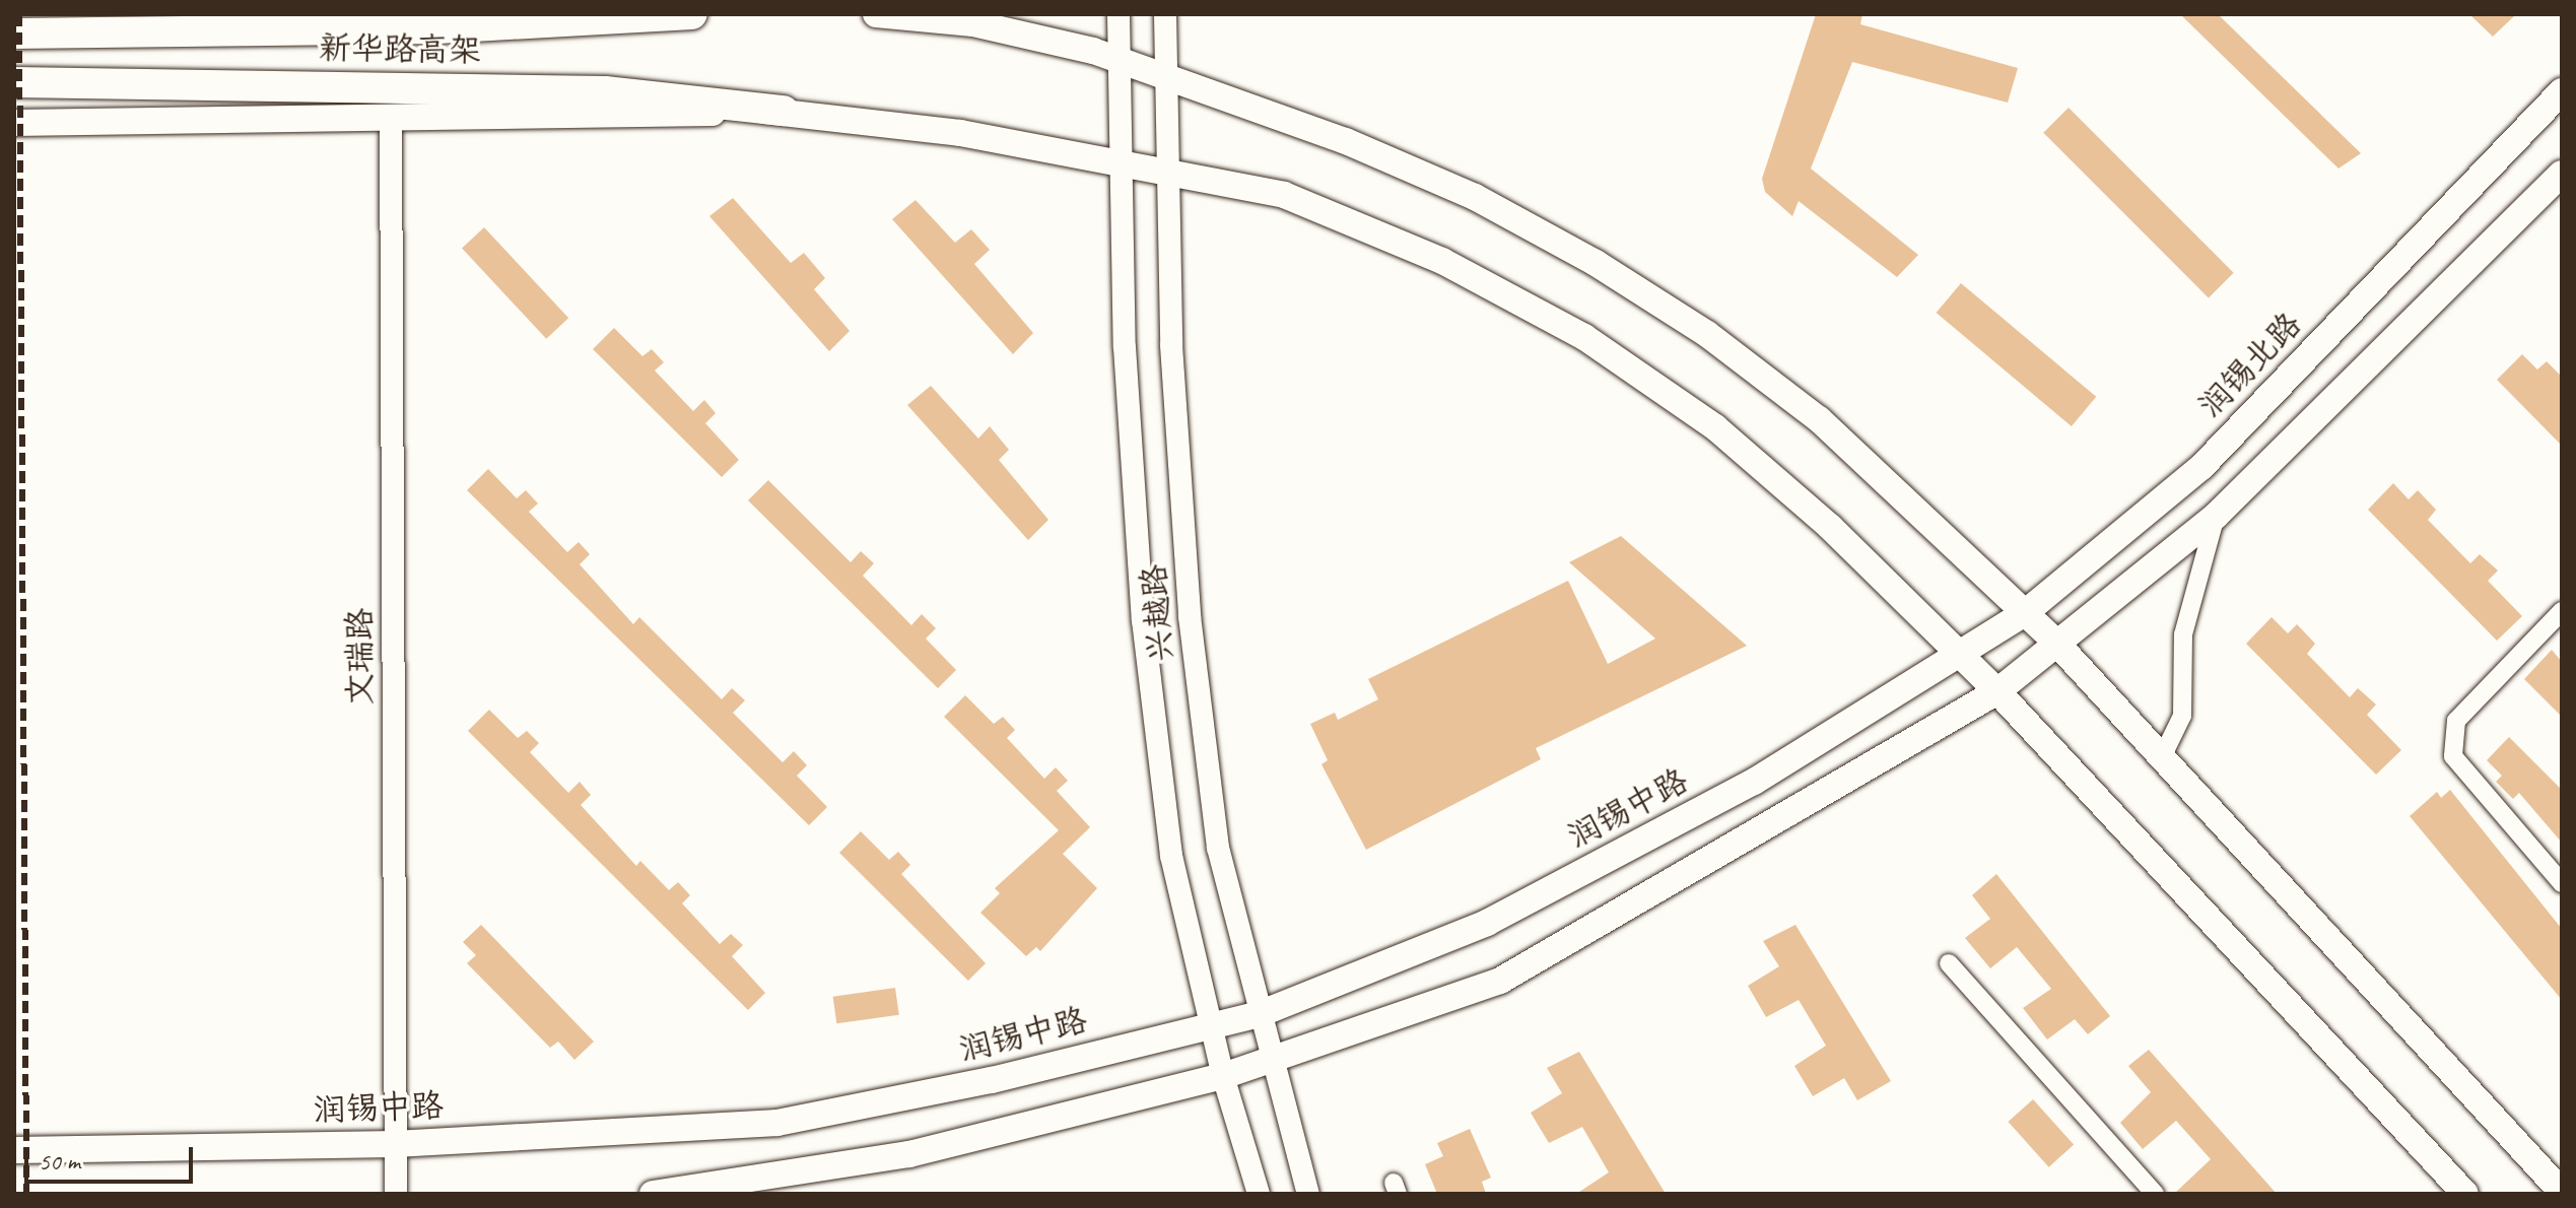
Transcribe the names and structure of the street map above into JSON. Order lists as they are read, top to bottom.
{
  "streets": {
    "highway": ["新华路高架"],
    "main road": ["润锡北路", "润锡中路"],
    "street": ["兴越路", "文瑞路"]
  },
  "crossings": [
    ["润锡北路", "润锡中路"],
    ["兴越路", "润锡中路"],
    ["文瑞路", "润锡中路"]
  ],
  "scale_bar": "50 m"
}
